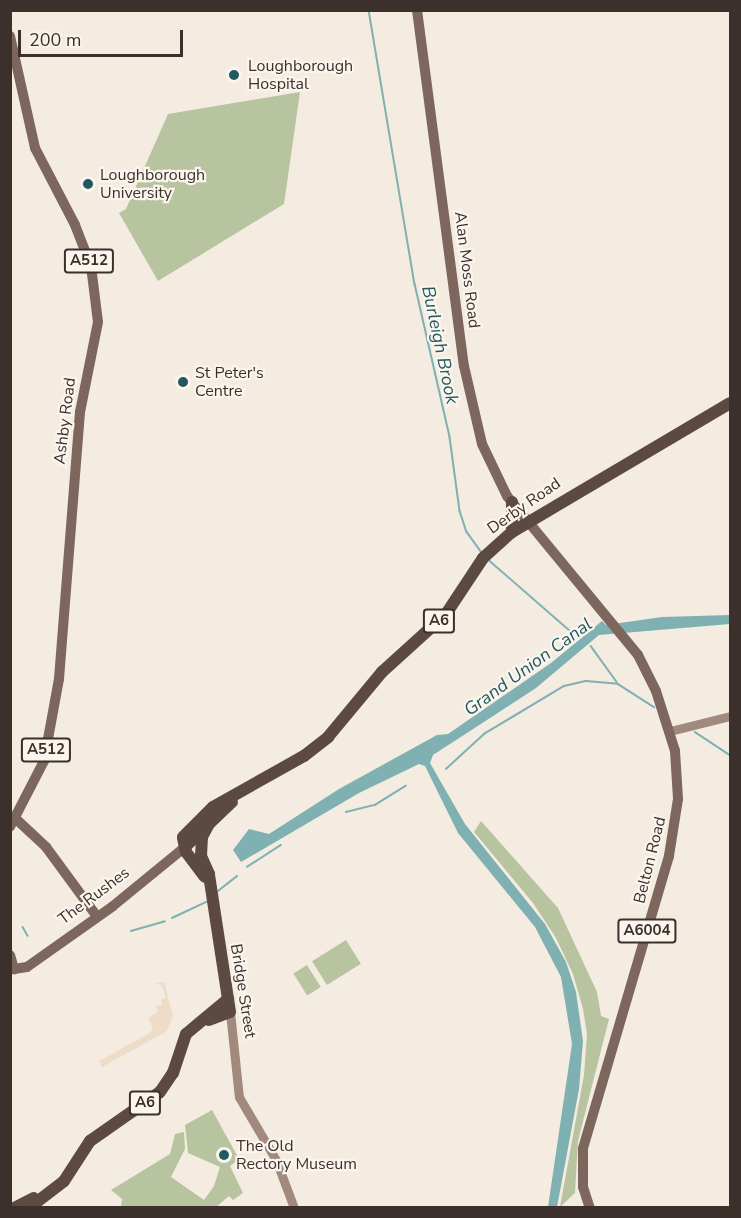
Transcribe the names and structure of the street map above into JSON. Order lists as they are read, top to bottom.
{
  "streets": {
    "highway": [
      "Derby Road",
      "A6",
      "The Rushes",
      "Bridge Street"
    ],
    "main road": [
      "A512",
      "Alan Moss Road",
      "Ashby Road",
      "Belton Road",
      "A6004"
    ]
  },
  "crossings": [
    ["A512", "Ashby Road"],
    ["A512", "The Rushes"],
    ["Alan Moss Road", "Derby Road"],
    ["Alan Moss Road", "Belton Road"],
    ["Derby Road", "A6"],
    ["Derby Road", "Belton Road"],
    ["Derby Road", "The Rushes"],
    ["A6", "The Rushes"],
    ["A6", "Bridge Street"],
    ["The Rushes", "Bridge Street"]
  ],
  "water": ["Burleigh Brook", "Grand Union Canal"],
  "places": [
    "Loughborough Hospital",
    "Loughborough University",
    "St Peter's Centre",
    "The Old Rectory Museum"
  ],
  "scale_bar": "200 m"
}
